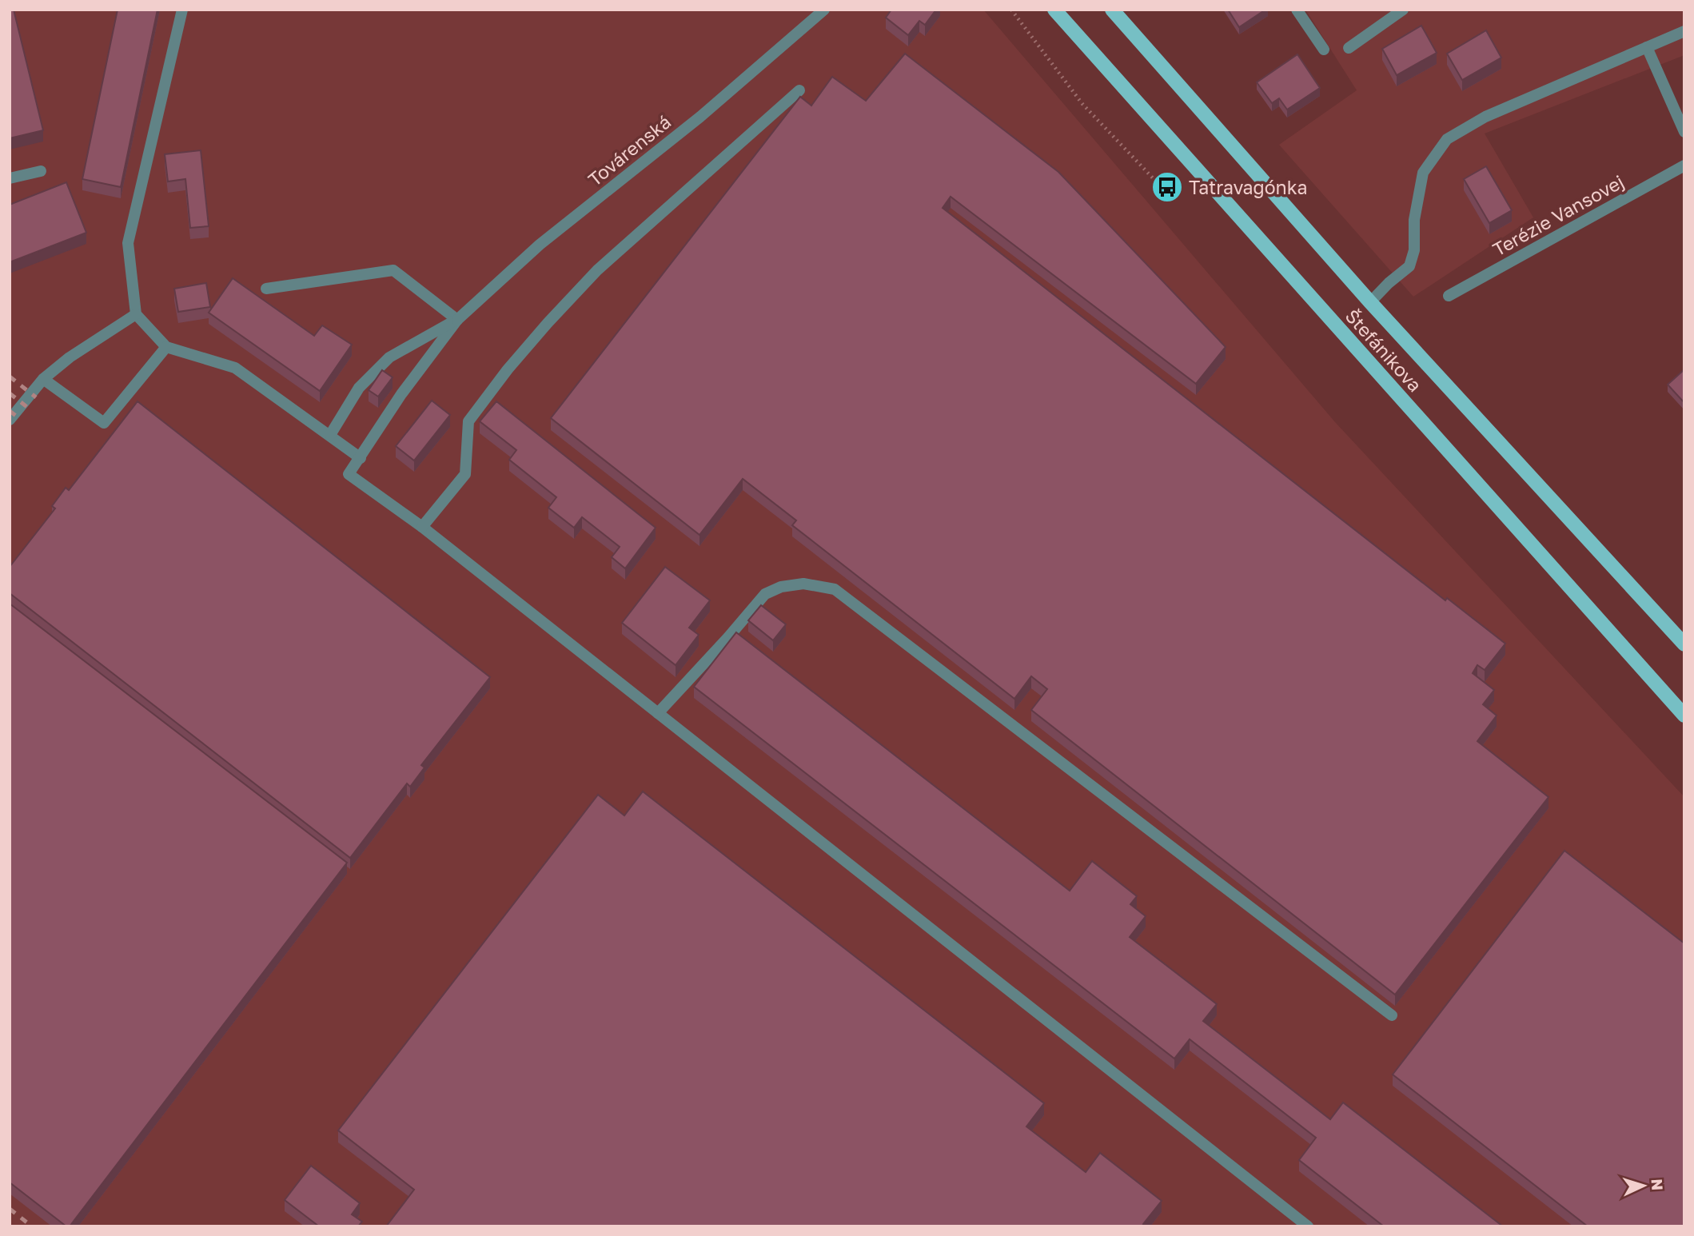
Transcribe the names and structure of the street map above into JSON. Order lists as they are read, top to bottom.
{
  "streets": {
    "main road": ["Štefánikova"],
    "street": ["Továrenská", "Terézie Vansovej"]
  },
  "places": {
    "bus stop": ["Tatravagónka"]
  },
  "north": "right"
}
